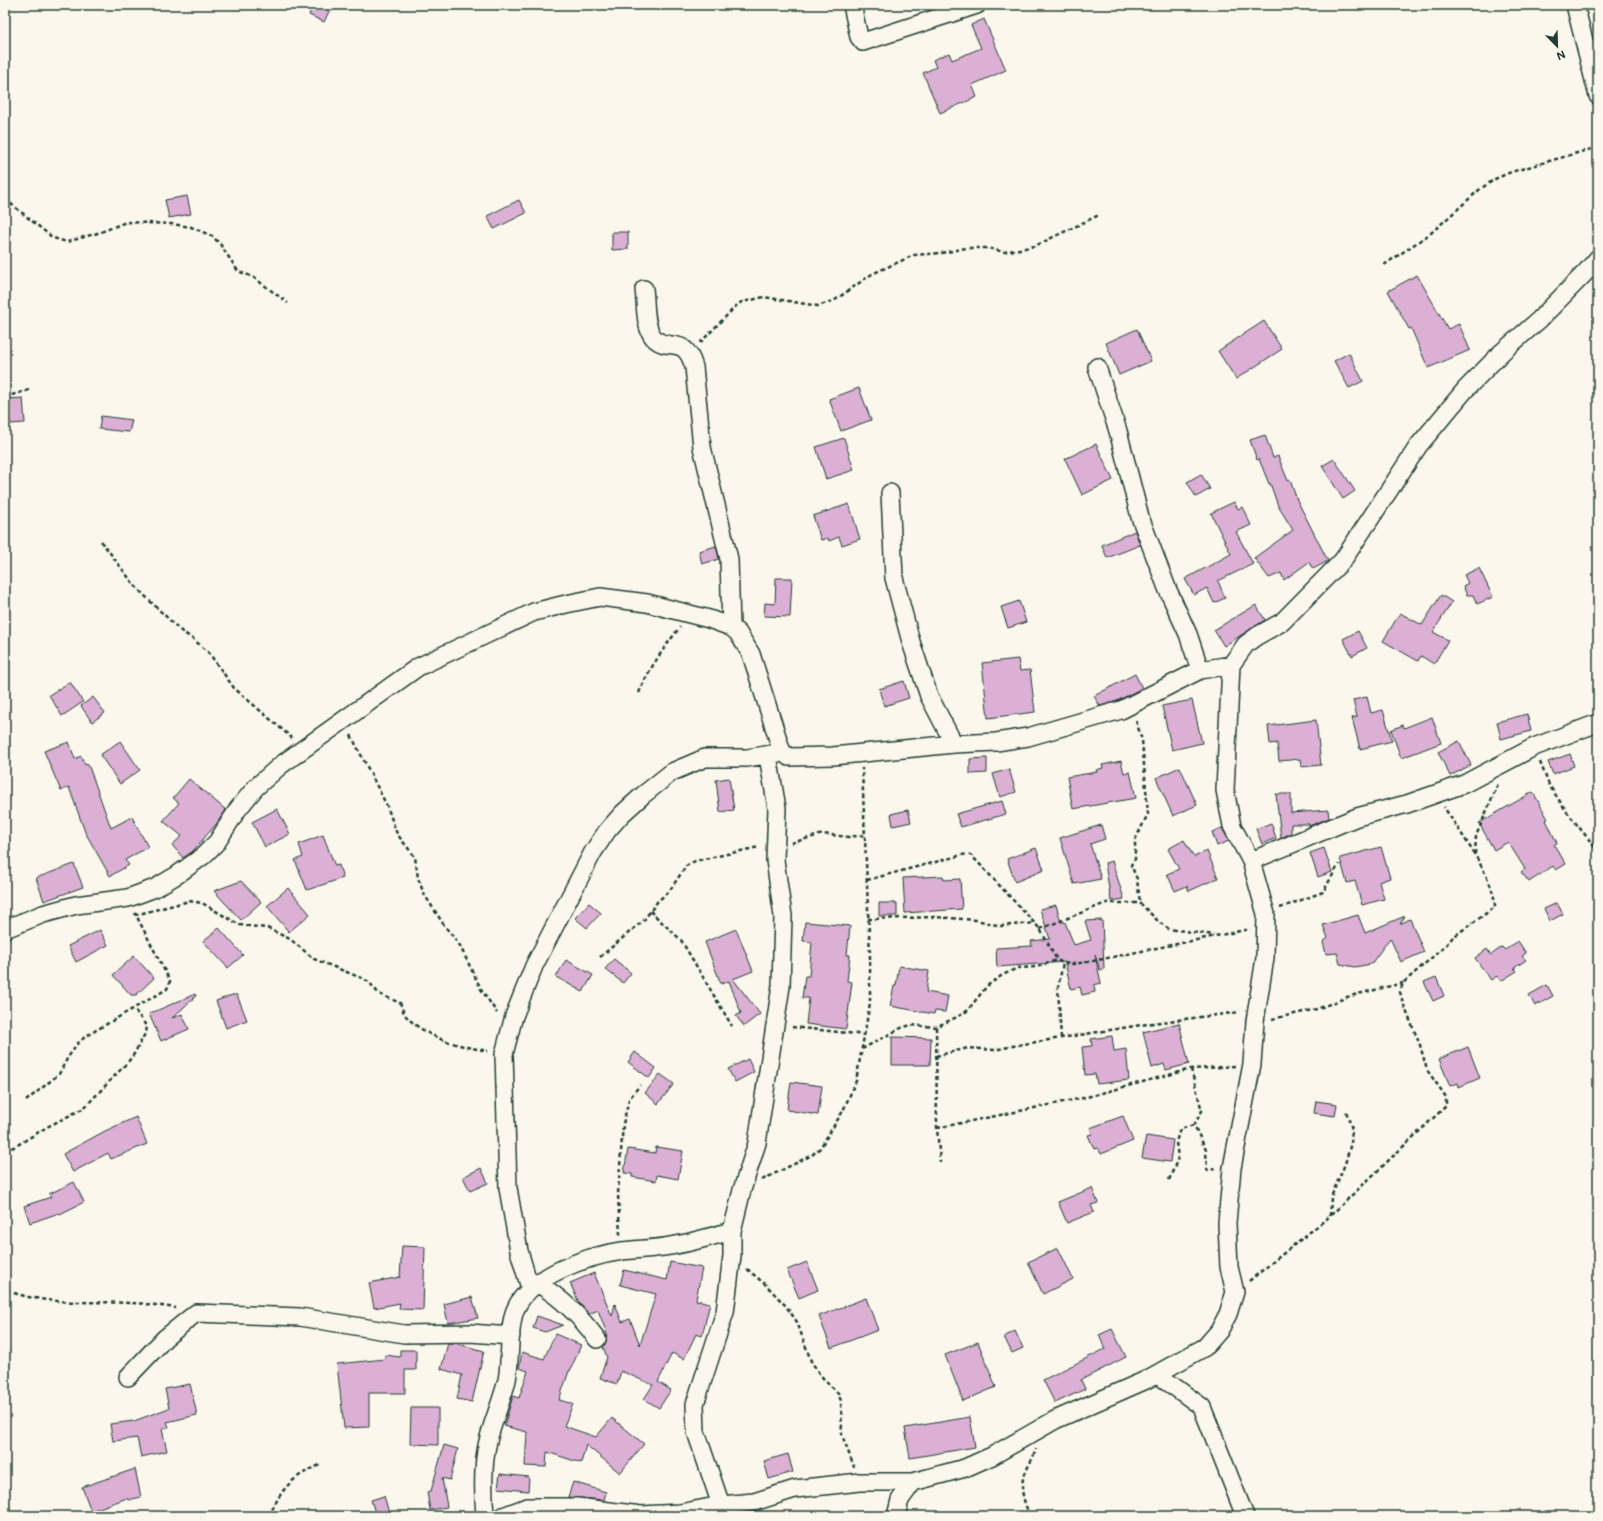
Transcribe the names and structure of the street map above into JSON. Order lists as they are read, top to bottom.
{
  "north": "bottom right"
}
